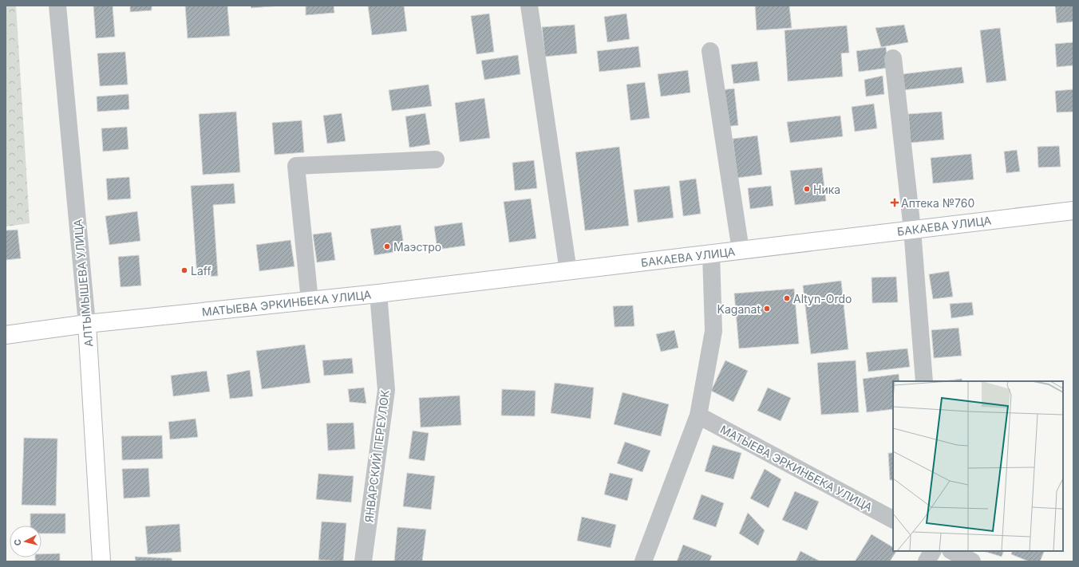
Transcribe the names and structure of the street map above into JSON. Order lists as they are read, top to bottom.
{
  "streets": {
    "main road": ["БАКАЕВА УЛИЦА", "АЛТЫМЫШЕВА УЛИЦА", "МАТЫЕВА ЭРКИНБЕКА УЛИЦА"],
    "street": ["ЯНВАРСКИЙ ПЕРЕУЛОК"]
  },
  "crossings": [
    ["БАКАЕВА УЛИЦА", "МАТЫЕВА ЭРКИНБЕКА УЛИЦА"],
    ["АЛТЫМЫШЕВА УЛИЦА", "МАТЫЕВА ЭРКИНБЕКА УЛИЦА"],
    ["МАТЫЕВА ЭРКИНБЕКА УЛИЦА", "ЯНВАРСКИЙ ПЕРЕУЛОК"]
  ],
  "places": {
    "other": [
      "Ника",
      "Маэстро",
      "Laff",
      "Altyn-Ordo",
      "Kaganat"
    ],
    "health": ["Аптека №760"]
  },
  "north": "left"
}
